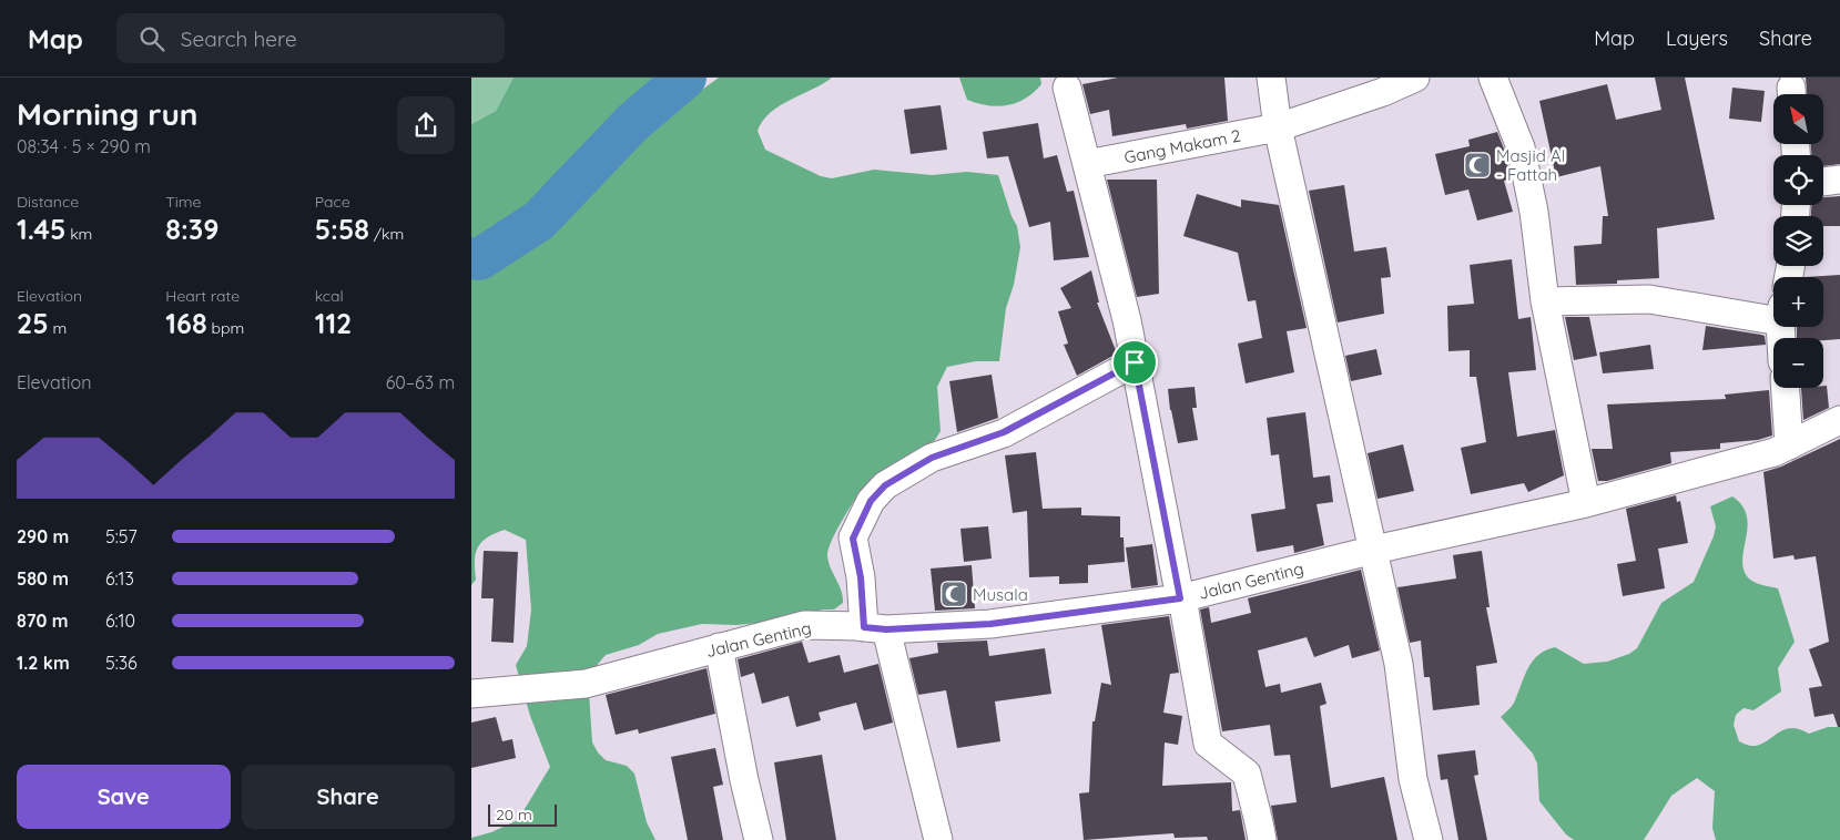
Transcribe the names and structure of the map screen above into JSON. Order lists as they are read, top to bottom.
{
  "streets": {
    "street": ["Gang Makam 2", "Jalan Genting"]
  },
  "places": {
    "mosque": ["Masjid Al - Fattah", "Musala"]
  },
  "scale_bar": "20 m",
  "north": "top left",
  "page": {
    "header": "Map",
    "search": "Search here",
    "nav": ["Map", "Layers", "Share"],
    "heading": ["Morning run", "08:34 · 5 × 290 m"],
    "map_buttons": ["+", "−"],
    "stats": [
      ["Distance", "1.45 km"],
      ["Time", "8:39"],
      ["Pace", "5:58 /km"],
      ["Elevation", "25 m"],
      ["Heart rate", "168 bpm"],
      ["kcal", "112"]
    ],
    "chart": ["Elevation", "60–63 m"],
    "list": [
      {
        "name": "290 m",
        "note": "5:57"
      },
      {
        "name": "580 m",
        "note": "6:13"
      },
      {
        "name": "870 m",
        "note": "6:10"
      },
      {
        "name": "1.2 km",
        "note": "5:36"
      }
    ],
    "buttons": ["Save", "Share"],
    "scale": "20 m"
  }
}
